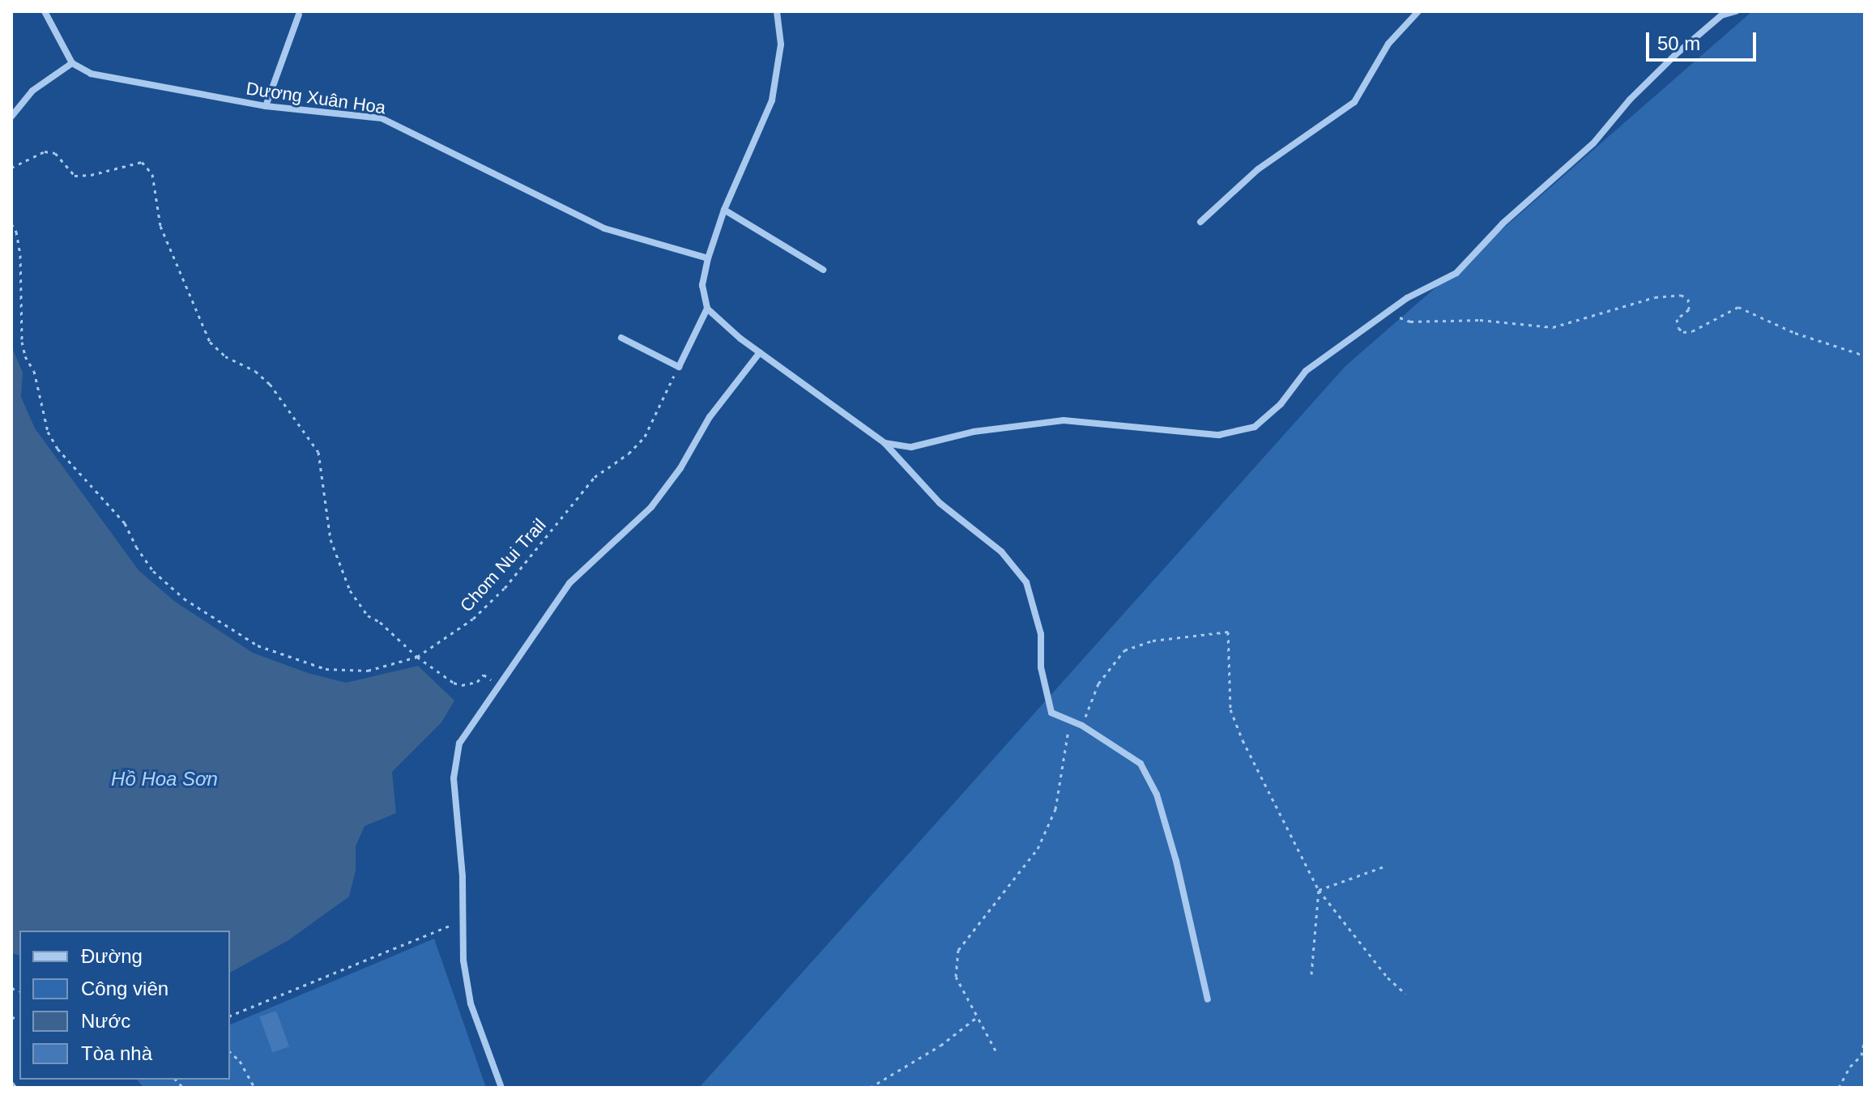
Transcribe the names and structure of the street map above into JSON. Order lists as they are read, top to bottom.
{
  "streets": {
    "street": ["Dương Xuân Hoa"],
    "path": ["Chom Nui Trail"]
  },
  "water": ["Hồ Hoa Sơn"],
  "legend": [
    "Đường",
    "Công viên",
    "Nước",
    "Tòa nhà"
  ],
  "scale_bar": "50 m"
}
